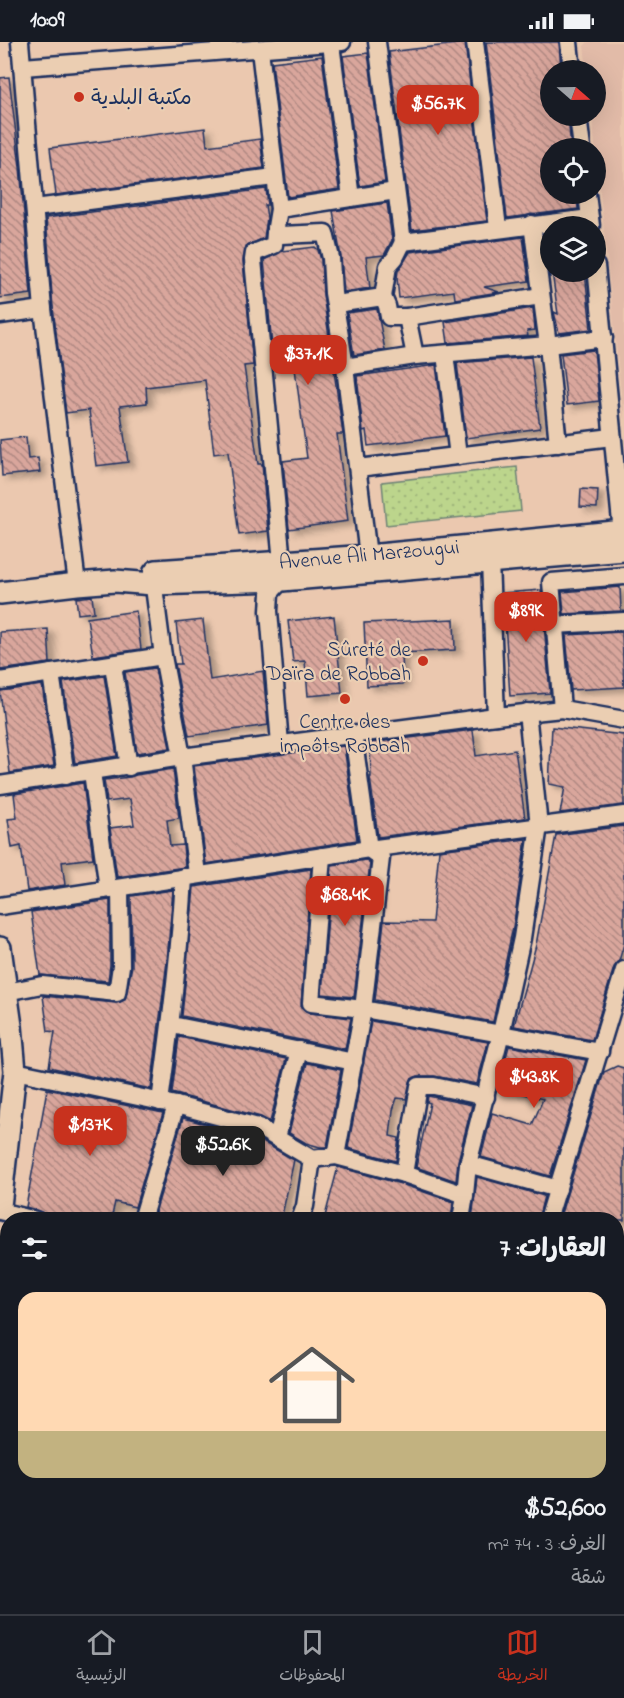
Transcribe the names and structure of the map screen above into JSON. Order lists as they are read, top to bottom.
{
  "streets": {
    "main road": ["Avenue Ali Marzougui"]
  },
  "places": ["مكتبة البلدية", "Sûreté de Daïra de Robbah", "Centre des impôts Robbah"],
  "north": "right",
  "page": {
    "status": "10:09",
    "price": [
      "$56.7K",
      "$37.1K",
      "$89K",
      "$68.4K",
      "$43.8K",
      "$137K",
      "$52.6K"
    ],
    "heading": "العقارات: 7",
    "list": [
      {
        "name": "$52,600",
        "note": "الغرف: 3 · 74 m² · شقة"
      }
    ],
    "tabs": ["الخريطة", "المحفوظات", "الرئيسية"]
  }
}
